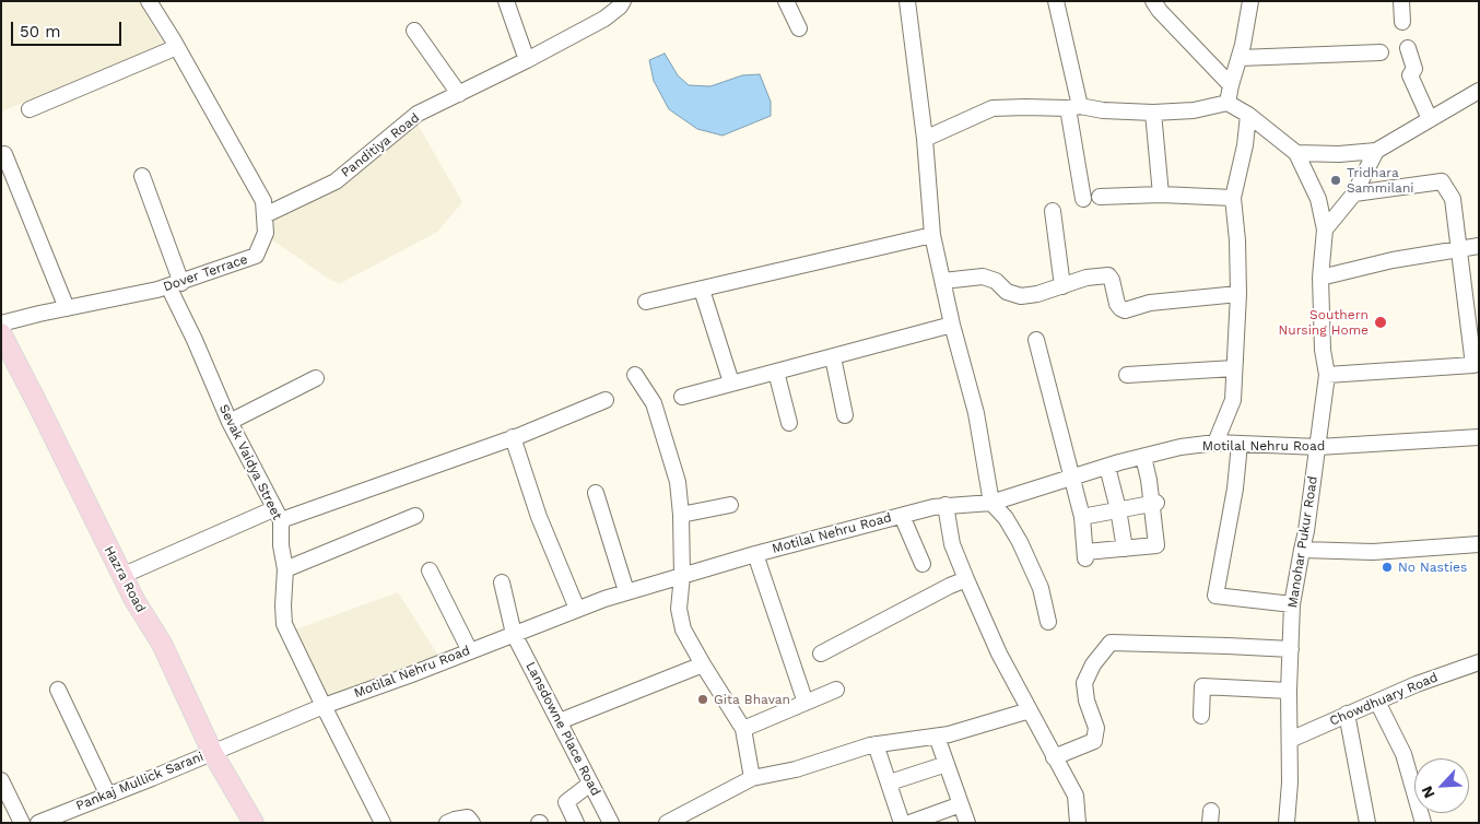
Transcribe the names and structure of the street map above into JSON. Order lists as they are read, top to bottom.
{
  "streets": {
    "main road": ["Hazra Road"],
    "street": [
      "Panditiya Road",
      "Dover Terrace",
      "Motilal Nehru Road",
      "Sevak Vaidya Street",
      "Manohar Pukur Road",
      "Chowdhuary Road",
      "Lansdowne Place Road",
      "Pankaj Mullick Sarani"
    ]
  },
  "crossings": [
    ["Panditiya Road", "Dover Terrace"],
    ["Dover Terrace", "Sevak Vaidya Street"],
    ["Motilal Nehru Road", "Sevak Vaidya Street"],
    ["Motilal Nehru Road", "Manohar Pukur Road"],
    ["Motilal Nehru Road", "Hazra Road"],
    ["Motilal Nehru Road", "Lansdowne Place Road"],
    ["Motilal Nehru Road", "Pankaj Mullick Sarani"],
    ["Manohar Pukur Road", "Chowdhuary Road"],
    ["Hazra Road", "Pankaj Mullick Sarani"]
  ],
  "places": [
    "Tridhara Sammilani",
    "Southern Nursing Home",
    "No Nasties",
    "Gita Bhavan"
  ],
  "scale_bar": "50 m",
  "north": "bottom left"
}
